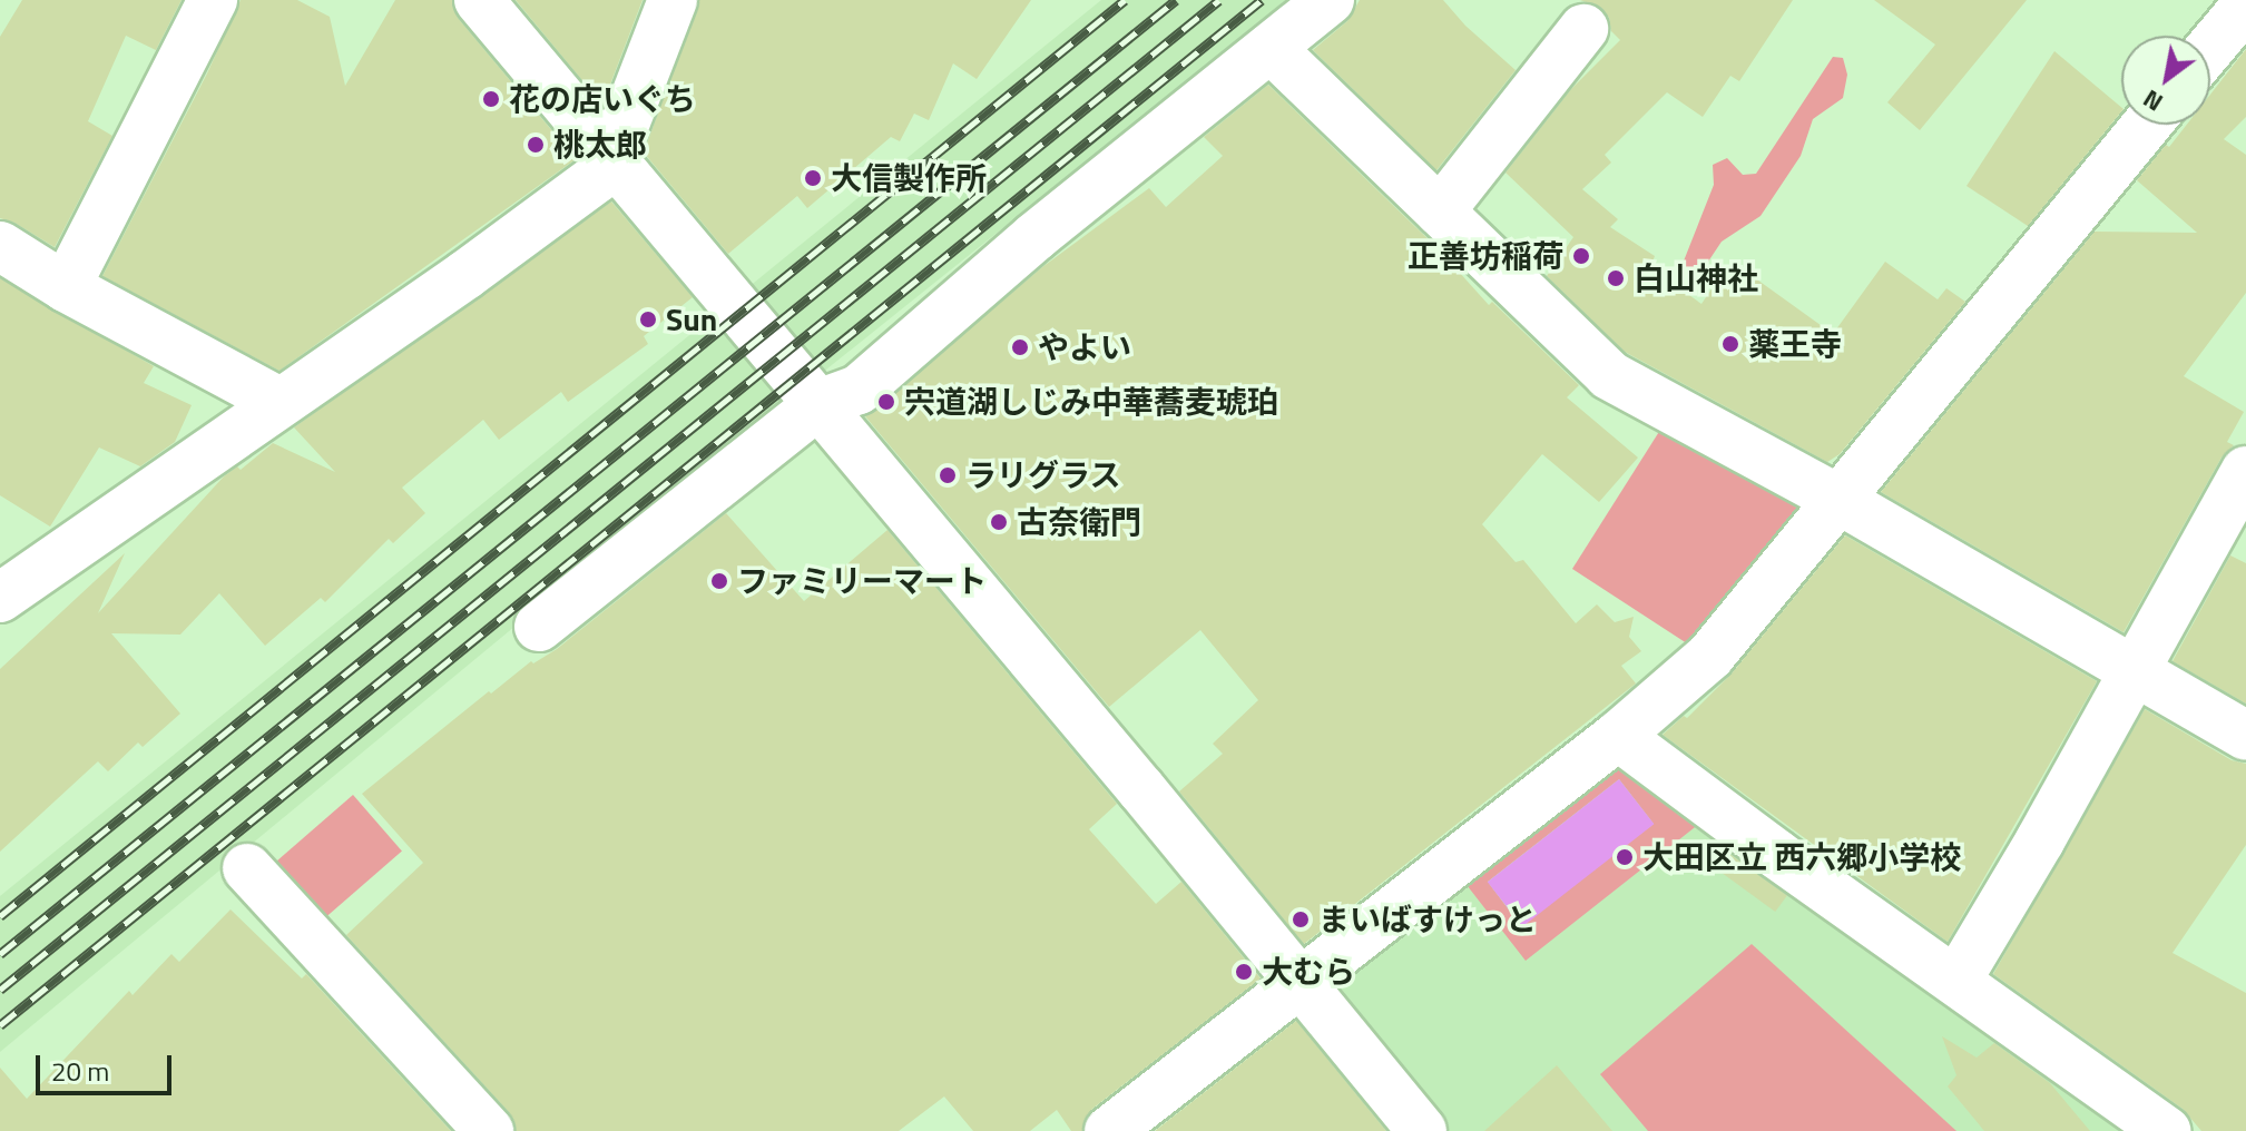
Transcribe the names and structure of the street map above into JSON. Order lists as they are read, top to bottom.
{
  "places": [
    "花の店いぐち",
    "桃太郎",
    "大信製作所",
    "正善坊稲荷",
    "白山神社",
    "Sun",
    "薬王寺",
    "やよい",
    "宍道湖しじみ中華蕎麦琥珀",
    "ラリグラス",
    "古奈衛門",
    "ファミリーマート",
    "大田区立 西六郷小学校",
    "まいばすけっと",
    "大むら"
  ],
  "scale_bar": "20 m",
  "north": "bottom left"
}
